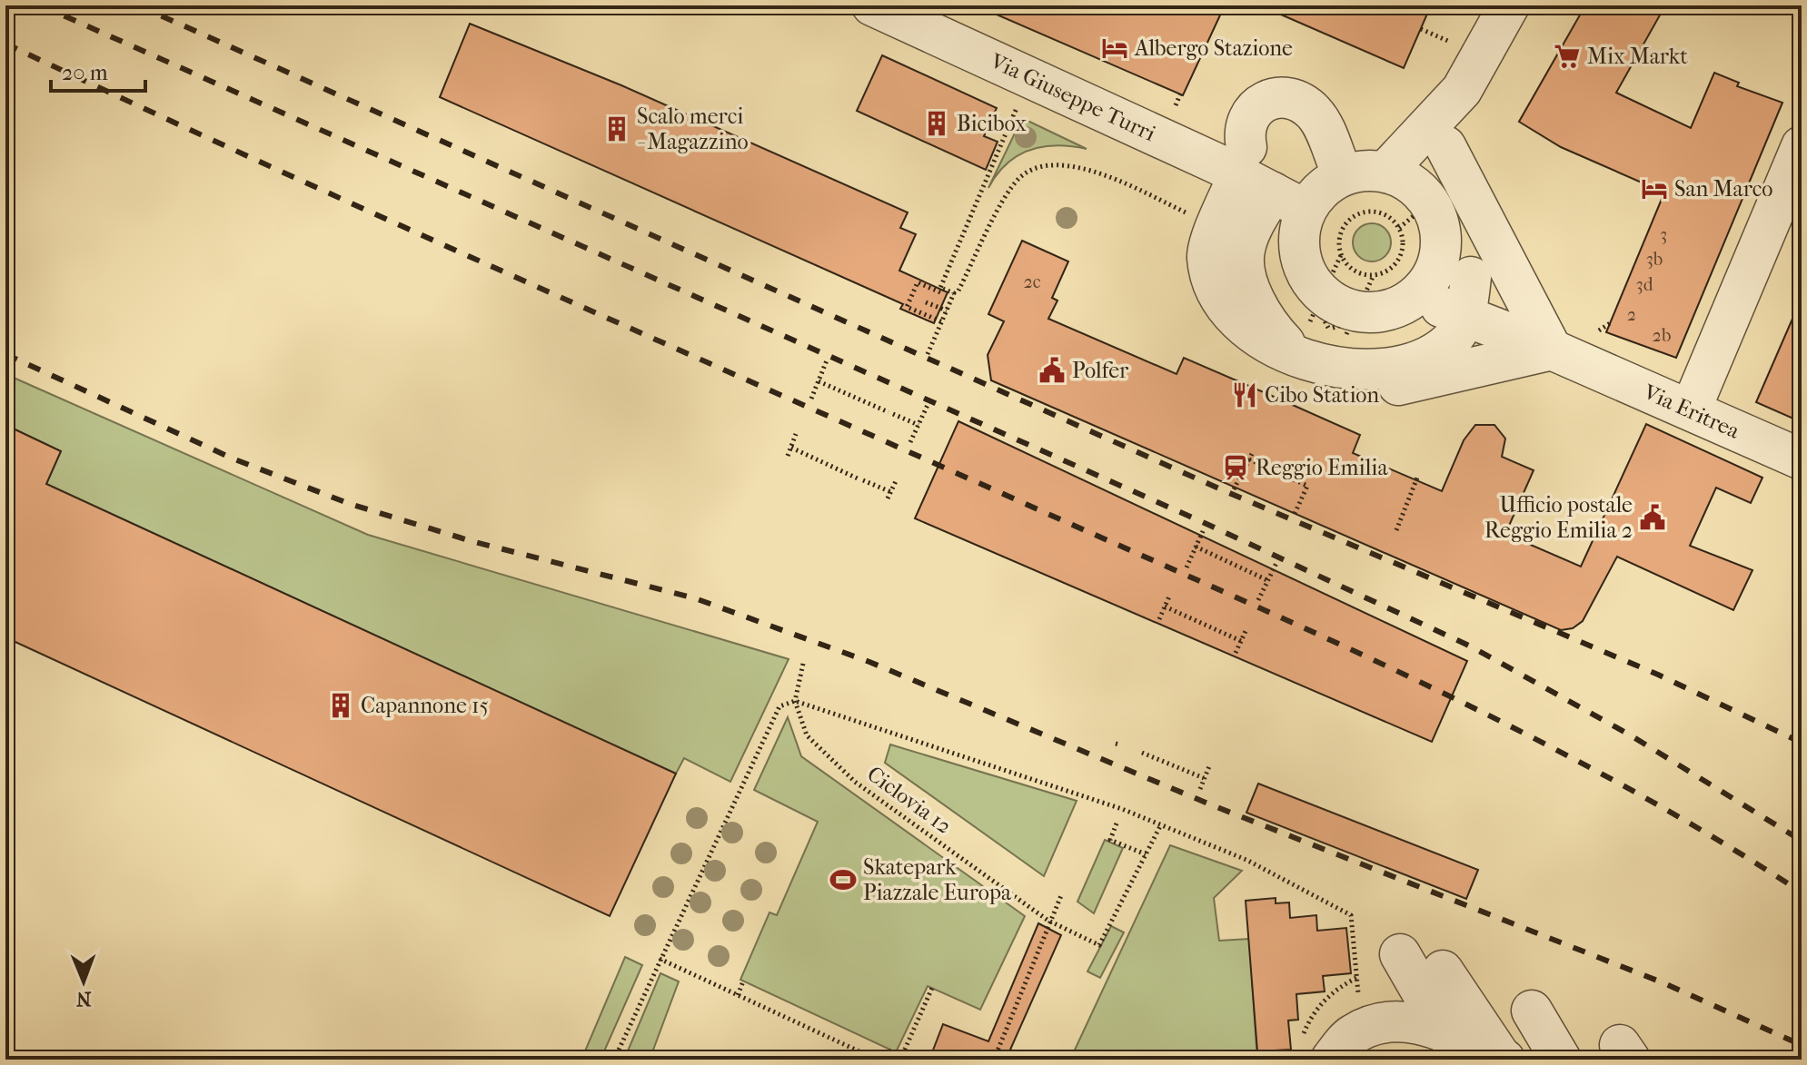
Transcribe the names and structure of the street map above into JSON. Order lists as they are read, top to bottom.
{
  "streets": {
    "street": ["Via Giuseppe Turri", "Via Eritrea"],
    "path": ["Ciclovia 12"]
  },
  "places": {
    "hotel": ["Albergo Stazione", "San Marco"],
    "supermarket": ["Mix Markt"],
    "building": ["Bicibox", "Scalo merci - Magazzino", "Capannone 15"],
    "public building": ["Polfer", "Ufficio postale Reggio Emilia 2"],
    "restaurant": ["Cibo Station"],
    "station": ["Reggio Emilia"],
    "sports": ["Skatepark Piazzale Europa"]
  },
  "house_numbers": [
    "3",
    "3b",
    "2c",
    "3d",
    "2",
    "2b"
  ],
  "scale_bar": "20 m",
  "north": "bottom"
}
